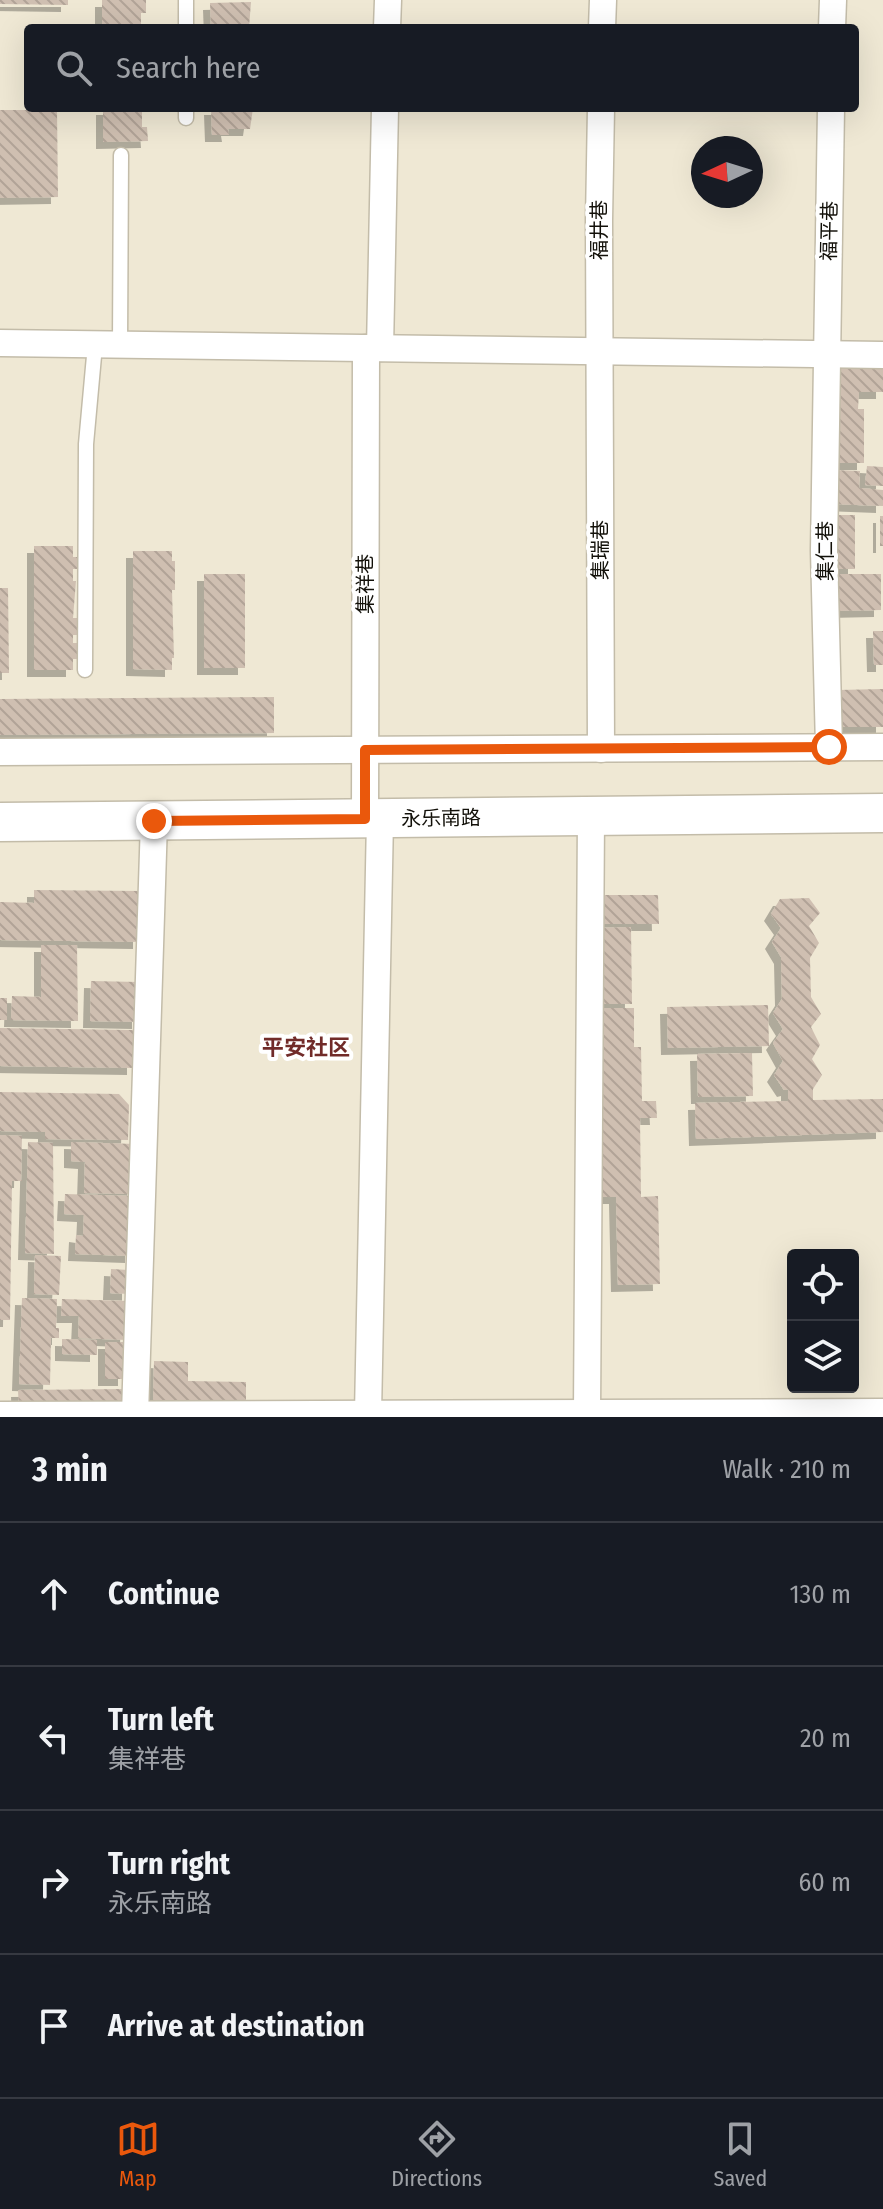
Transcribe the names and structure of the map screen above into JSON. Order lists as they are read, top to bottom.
{
  "streets": {
    "main road": ["永乐南路"],
    "street": [
      "福井巷",
      "福平巷",
      "集瑞巷",
      "集仁巷",
      "集祥巷"
    ]
  },
  "crossings": [
    ["福井巷", "集瑞巷"],
    ["福平巷", "集仁巷"],
    ["集祥巷", "永乐南路"]
  ],
  "districts": ["平安社区"],
  "north": "left",
  "page": {
    "search": "Search here",
    "heading": ["3 min", "Walk · 210 m"],
    "list": [
      ["Continue", "130 m"],
      ["Turn left", "集祥巷", "20 m"],
      ["Turn right", "永乐南路", "60 m"],
      "Arrive at destination"
    ],
    "nav": ["Map", "Directions", "Saved"]
  }
}
